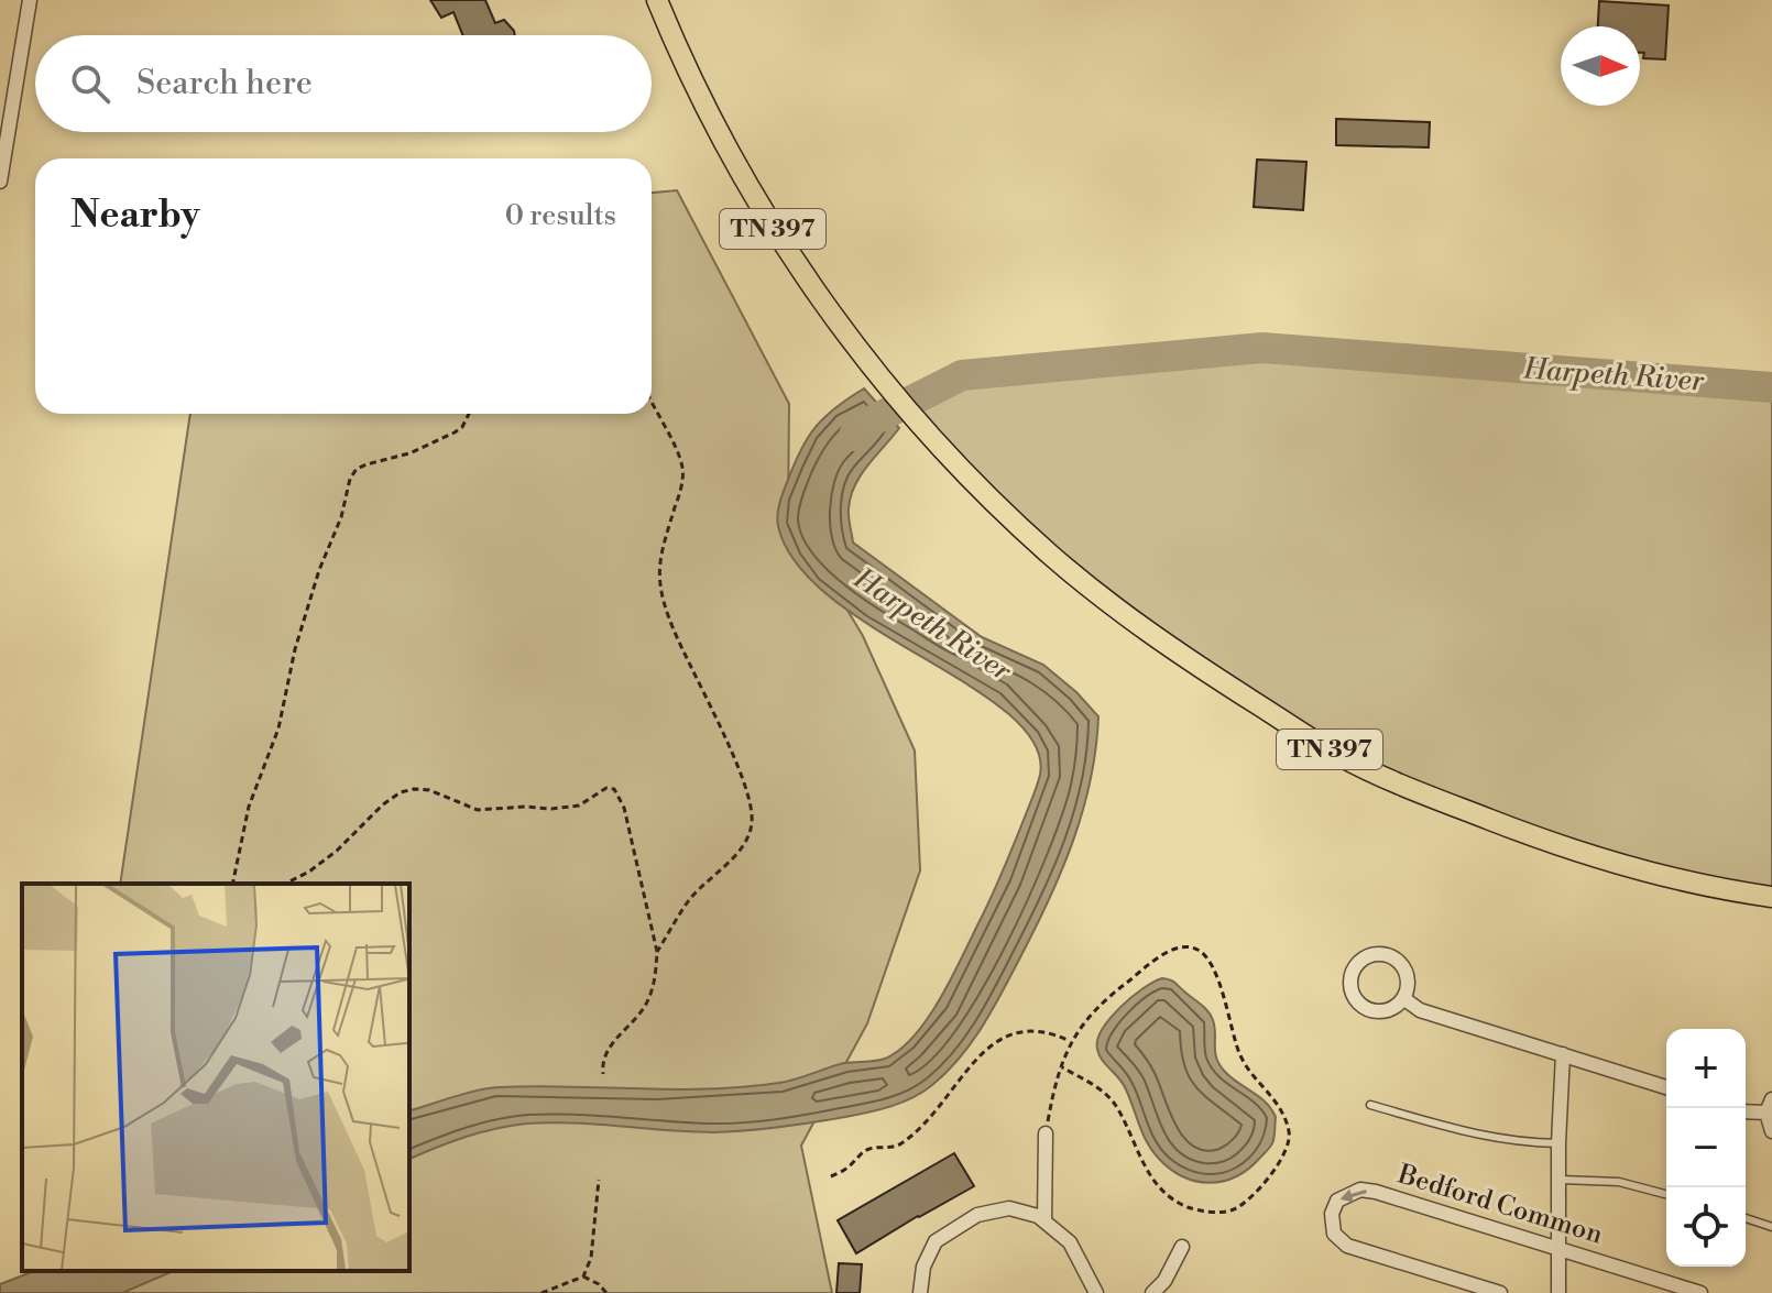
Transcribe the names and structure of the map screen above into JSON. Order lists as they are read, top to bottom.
{
  "streets": {
    "main road": ["TN 397"],
    "street": ["Bedford Common"]
  },
  "water": ["Harpeth River"],
  "north": "right",
  "page": {
    "search": "Search here",
    "heading": ["Nearby", "0 results"],
    "map_buttons": ["+", "−"]
  }
}
